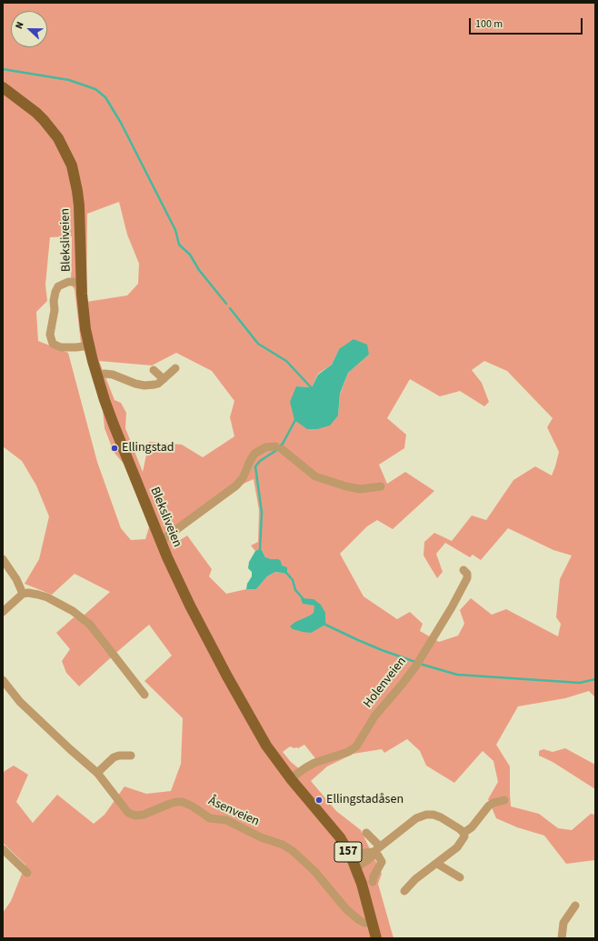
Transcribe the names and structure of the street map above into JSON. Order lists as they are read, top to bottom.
{
  "streets": {
    "main road": ["Bleksliveien", "157"],
    "street": ["Holenveien", "Åsenveien"]
  },
  "crossings": [
    ["Bleksliveien", "Holenveien"],
    ["Bleksliveien", "Åsenveien"]
  ],
  "places": ["Ellingstad", "Ellingstadåsen"],
  "scale_bar": "100 m",
  "north": "left"
}
